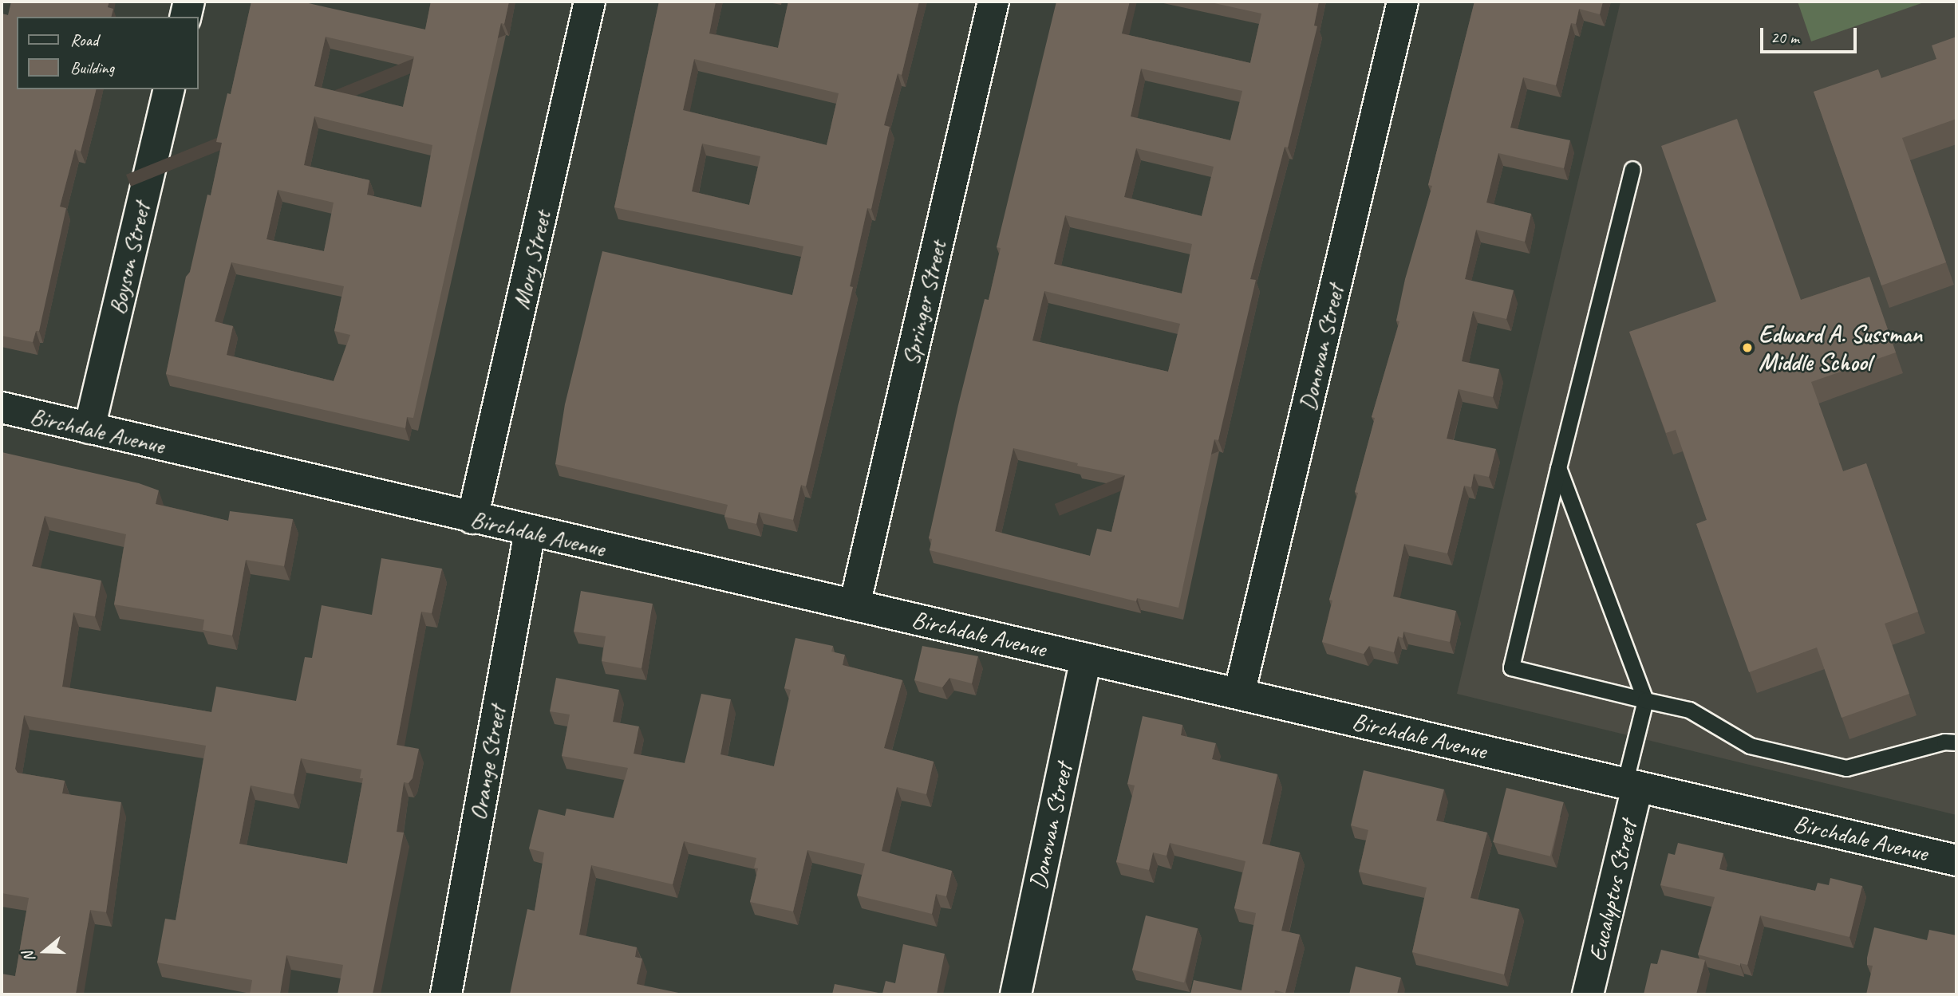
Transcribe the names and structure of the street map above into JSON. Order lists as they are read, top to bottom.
{
  "streets": {
    "street": [
      "Boyson Street",
      "Mory Street",
      "Springer Street",
      "Donovan Street",
      "Birchdale Avenue",
      "Orange Street",
      "Eucalyptus Street"
    ]
  },
  "crossings": [
    ["Boyson Street", "Birchdale Avenue"],
    ["Mory Street", "Birchdale Avenue"],
    ["Springer Street", "Birchdale Avenue"],
    ["Donovan Street", "Birchdale Avenue"],
    ["Birchdale Avenue", "Orange Street"],
    ["Birchdale Avenue", "Eucalyptus Street"]
  ],
  "places": ["Edward A. Sussman Middle School"],
  "legend": ["Road", "Building"],
  "scale_bar": "20 m",
  "north": "left"
}
